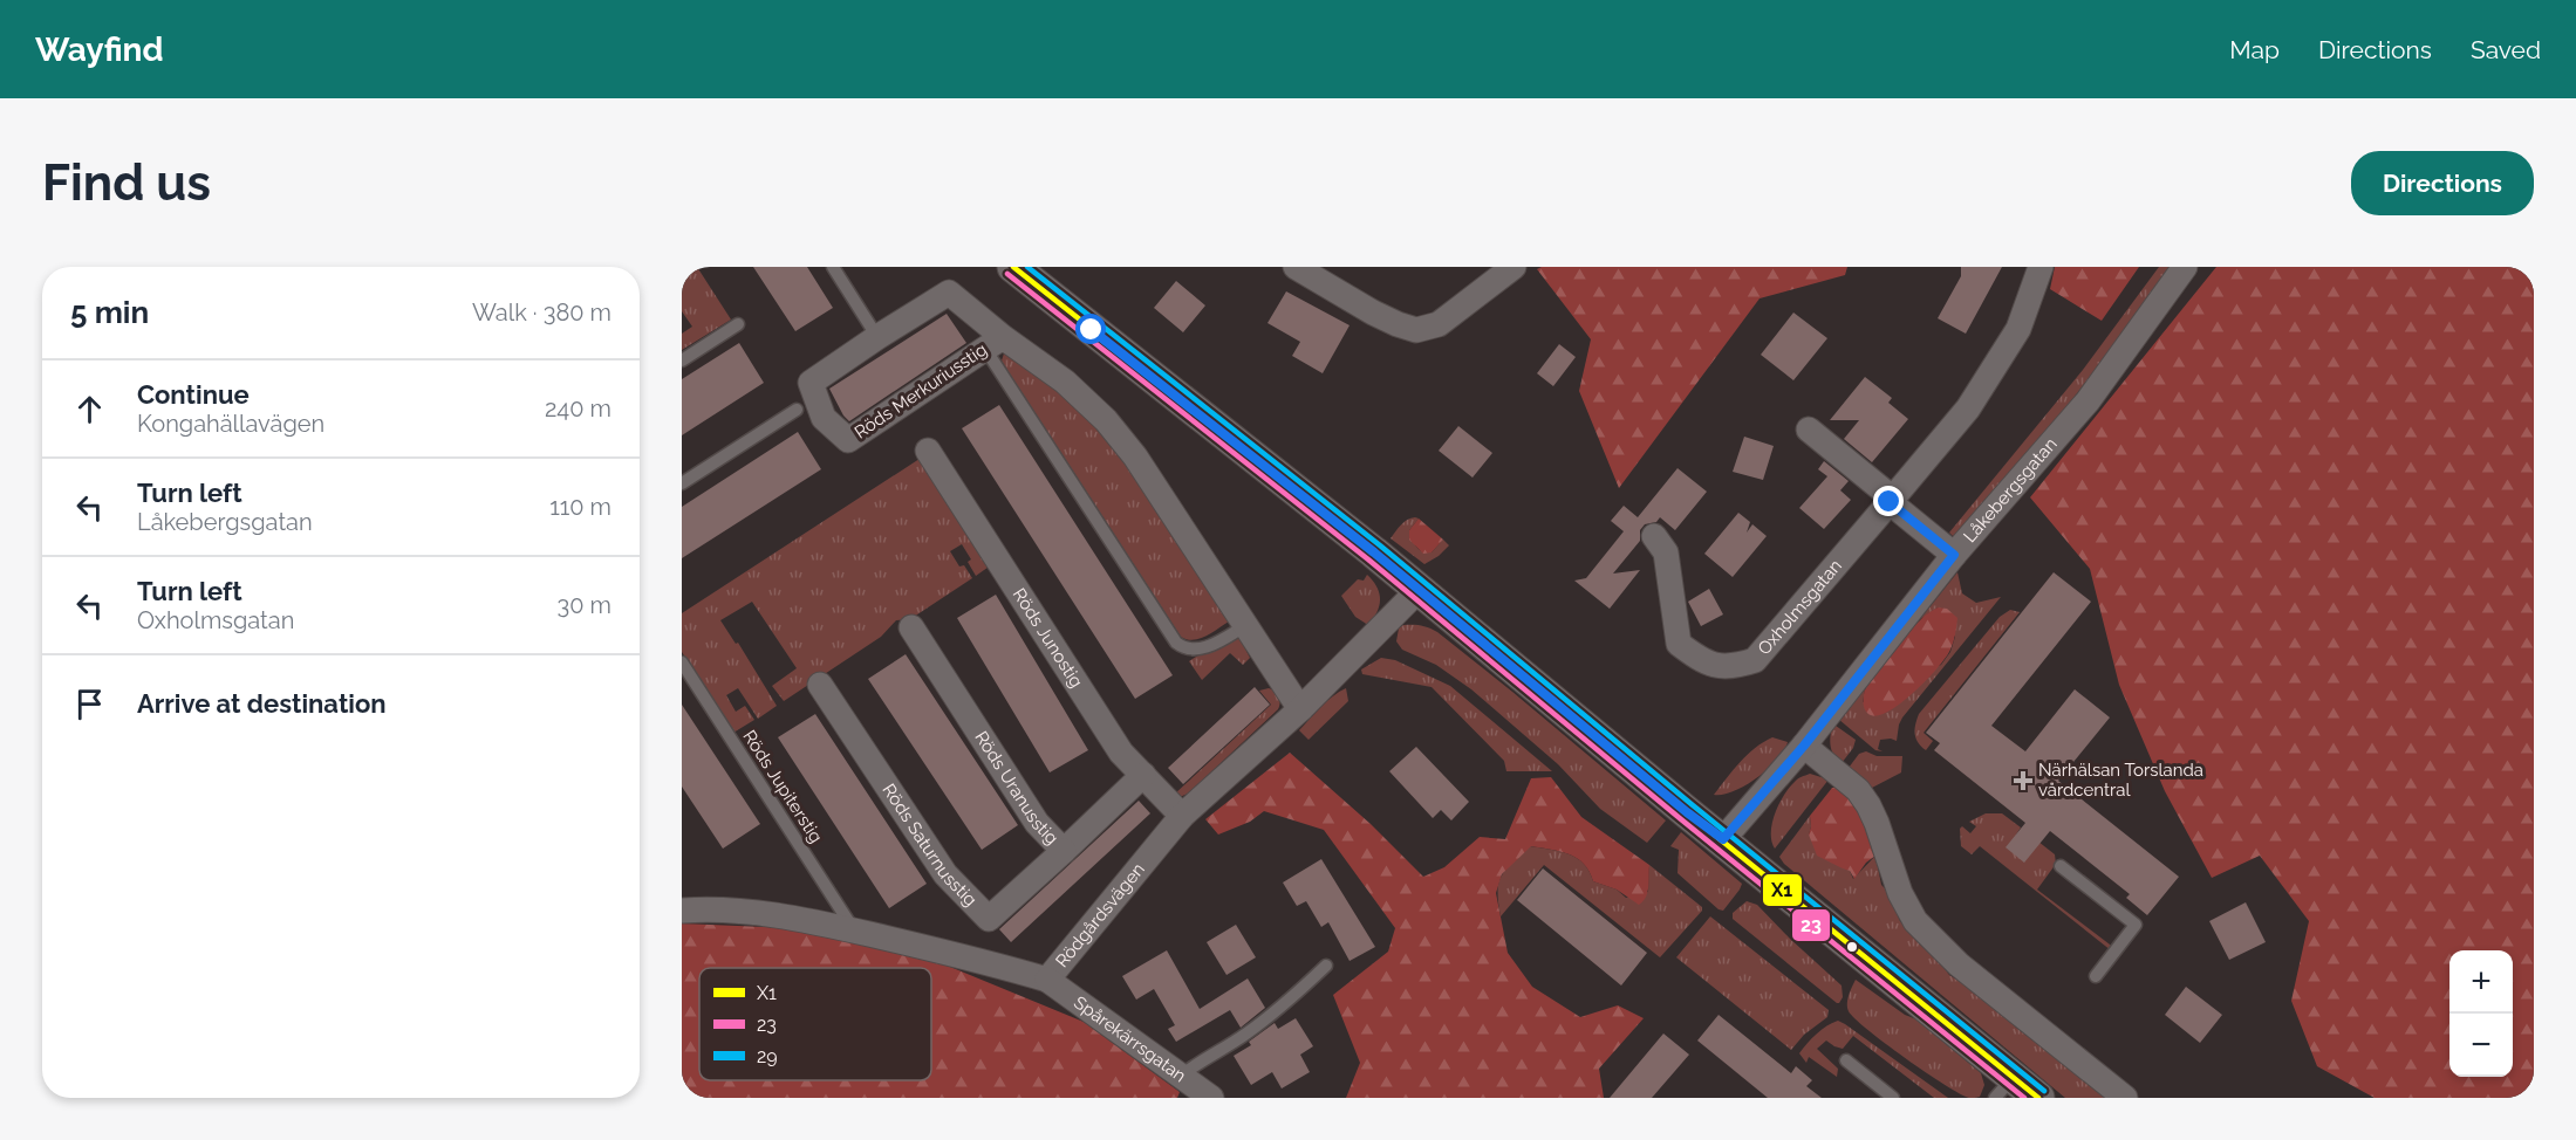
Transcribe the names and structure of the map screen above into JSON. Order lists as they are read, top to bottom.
{
  "streets": {
    "street": [
      "Röds Merkuriusstig",
      "Låkebergsgatan",
      "Oxholmsgatan",
      "Röds Junostig",
      "Röds Uranusstig",
      "Röds Saturnusstig",
      "Rödgårdsvägen",
      "Spårekärrsgatan"
    ],
    "lane": ["Röds Jupiterstig"]
  },
  "crossings": [
    ["Röds Merkuriusstig", "Rödgårdsvägen"],
    ["Röds Junostig", "Röds Uranusstig"],
    ["Röds Junostig", "Rödgårdsvägen"],
    ["Röds Uranusstig", "Röds Saturnusstig"],
    ["Röds Jupiterstig", "Rödgårdsvägen"],
    ["Rödgårdsvägen", "Spårekärrsgatan"]
  ],
  "places": {
    "health": ["Närhälsan Torslanda vårdcentral"]
  },
  "lines": ["transit line X1", "transit line 29", "transit line 23"],
  "legend": ["X1", "23", "29"],
  "page": {
    "header": "Wayfind",
    "nav": ["Map", "Directions", "Saved"],
    "buttons": "Directions",
    "title": "Find us",
    "heading": ["5 min", "Walk · 380 m"],
    "list": [
      ["Continue", "Kongahällavägen", "240 m"],
      ["Turn left", "Låkebergsgatan", "110 m"],
      ["Turn left", "Oxholmsgatan", "30 m"],
      "Arrive at destination"
    ],
    "map_buttons": ["+", "−"]
  }
}
